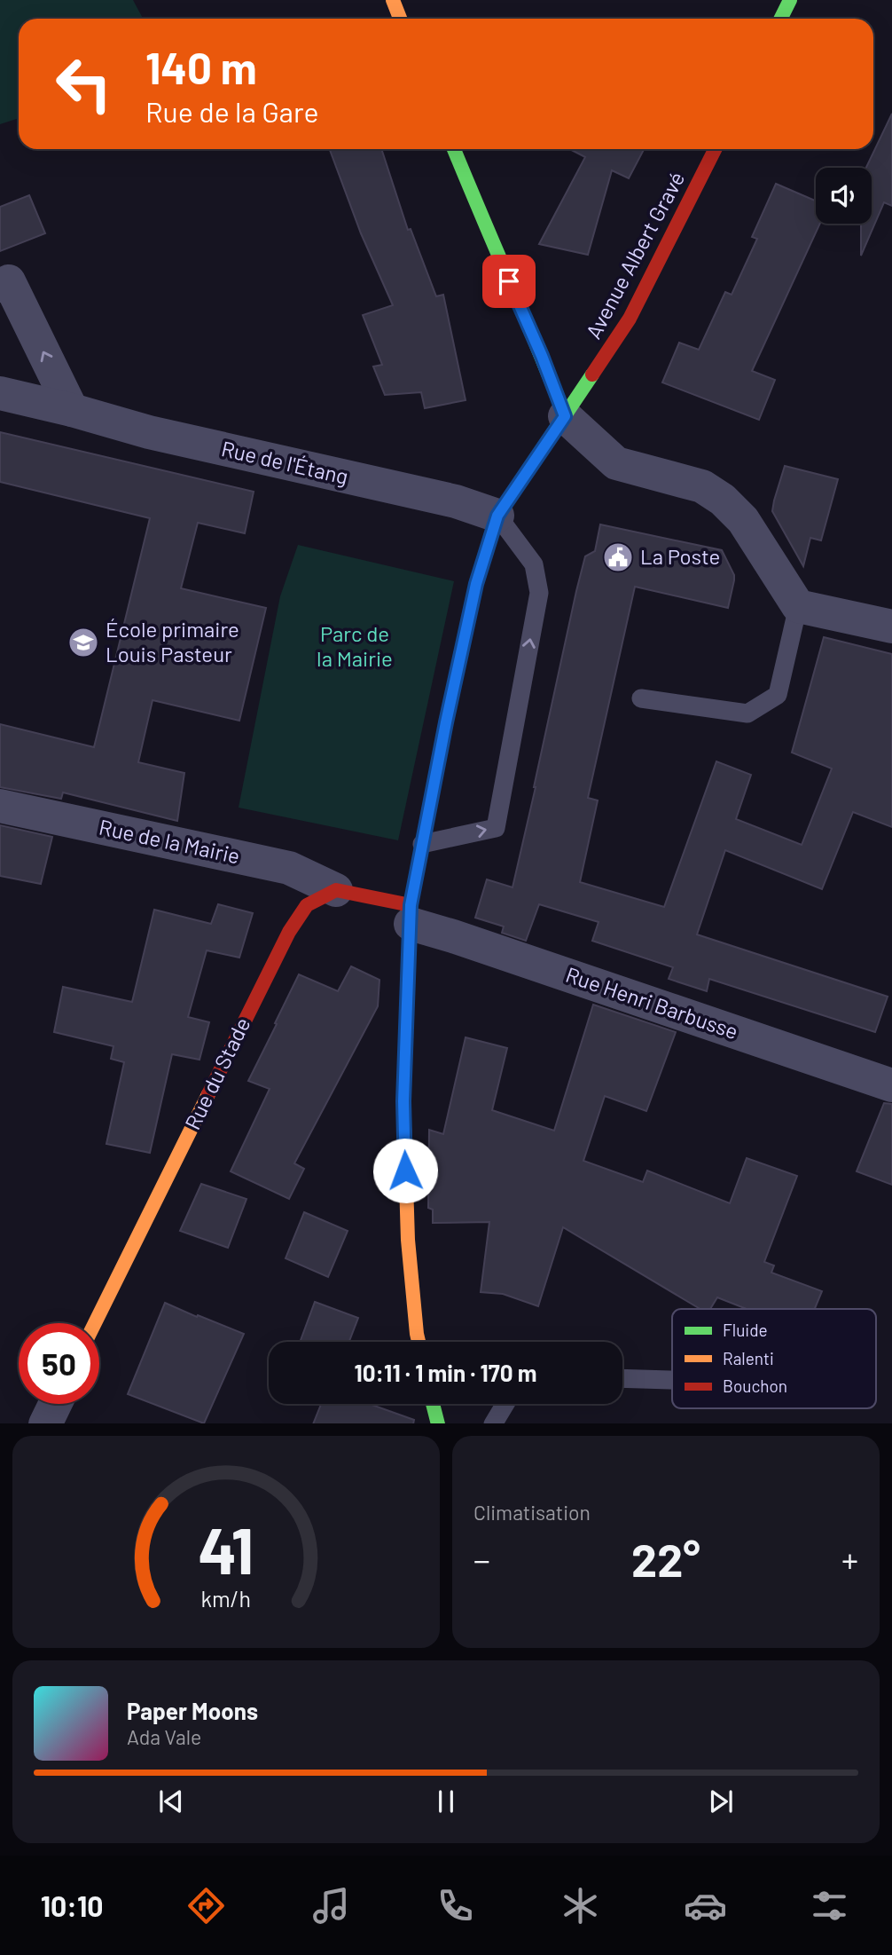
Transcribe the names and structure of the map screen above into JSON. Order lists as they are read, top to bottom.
{
  "streets": {
    "main road": ["Avenue Albert Gravé", "Rue du Stade"],
    "street": ["Rue de l'Étang", "Rue de la Mairie", "Rue Henri Barbusse"]
  },
  "crossings": [
    ["Avenue Albert Gravé", "Rue de l'Étang"],
    ["Avenue Albert Gravé", "Rue Henri Barbusse"],
    ["Rue de la Mairie", "Rue du Stade"]
  ],
  "parks": ["Parc de la Mairie"],
  "places": {
    "public building": ["La Poste"],
    "school or university": ["École primaire Louis Pasteur"]
  },
  "legend": ["Fluide", "Ralenti", "Bouchon"],
  "page": {
    "turn": ["140 m", "Rue de la Gare"],
    "limit": "50",
    "trip": "10:11 · 1 min · 170 m",
    "tile": "Climatisation",
    "heat": ["−", "22°", "+"],
    "song": ["Paper Moons", "Ada Vale"],
    "tabs": "10:10",
    "gauge": ["41", "km/h"]
  }
}
